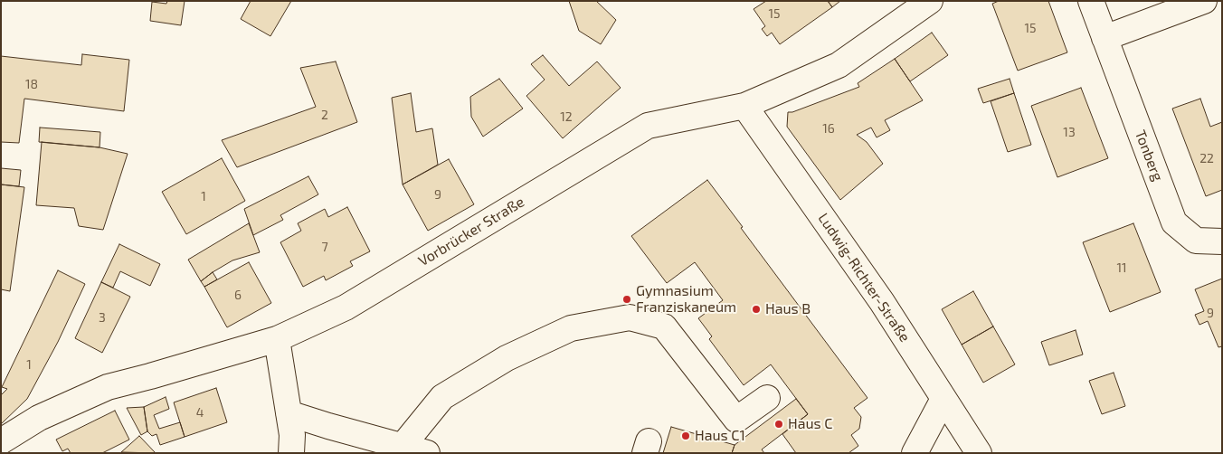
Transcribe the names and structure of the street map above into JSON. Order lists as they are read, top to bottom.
{
  "streets": {
    "street": ["Tonberg", "Vorbrücker Straße", "Ludwig-Richter-Straße"]
  },
  "crossings": [
    ["Vorbrücker Straße", "Ludwig-Richter-Straße"]
  ],
  "places": [
    "Gymnasium Franziskaneum",
    "Haus B",
    "Haus C",
    "Haus C1"
  ],
  "house_numbers": [
    "15",
    "15",
    "18",
    "2",
    "12",
    "16",
    "13",
    "22",
    "9",
    "1",
    "7",
    "11",
    "6",
    "9",
    "3",
    "1",
    "4"
  ]
}
